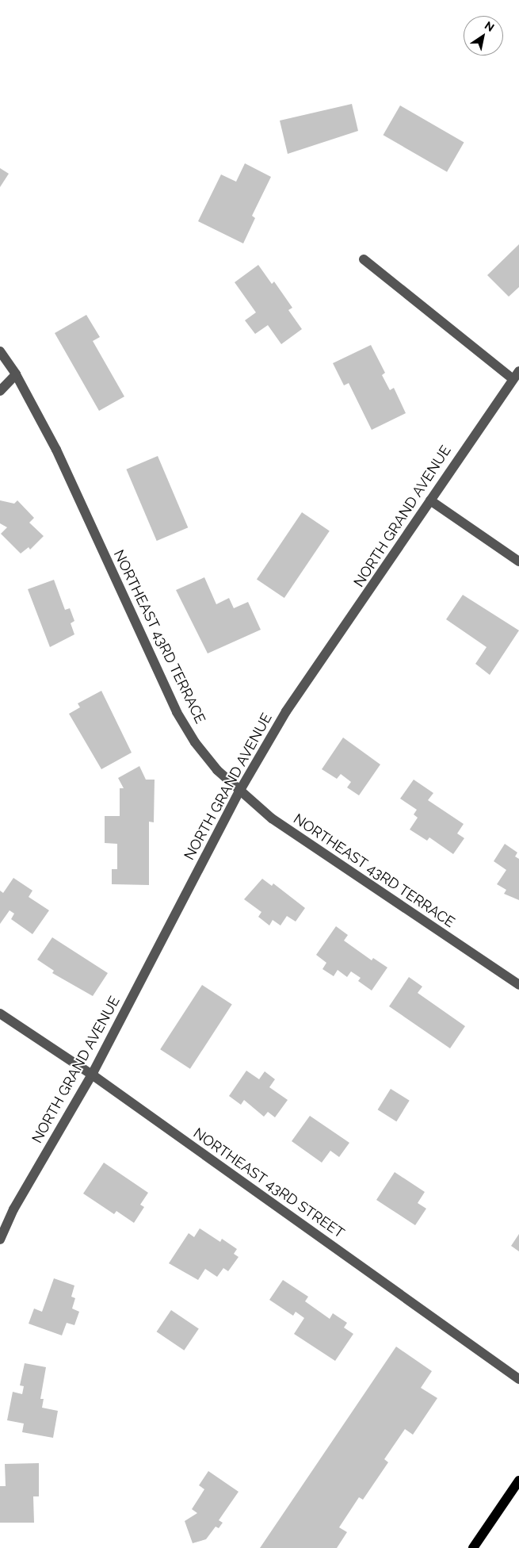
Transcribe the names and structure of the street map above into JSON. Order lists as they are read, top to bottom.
{
  "streets": {
    "street": ["NORTH GRAND AVENUE", "NORTHEAST 43RD TERRACE", "NORTHEAST 43RD STREET"]
  },
  "crossings": [
    ["NORTH GRAND AVENUE", "NORTHEAST 43RD TERRACE"],
    ["NORTH GRAND AVENUE", "NORTHEAST 43RD STREET"]
  ],
  "north": "top right"
}
